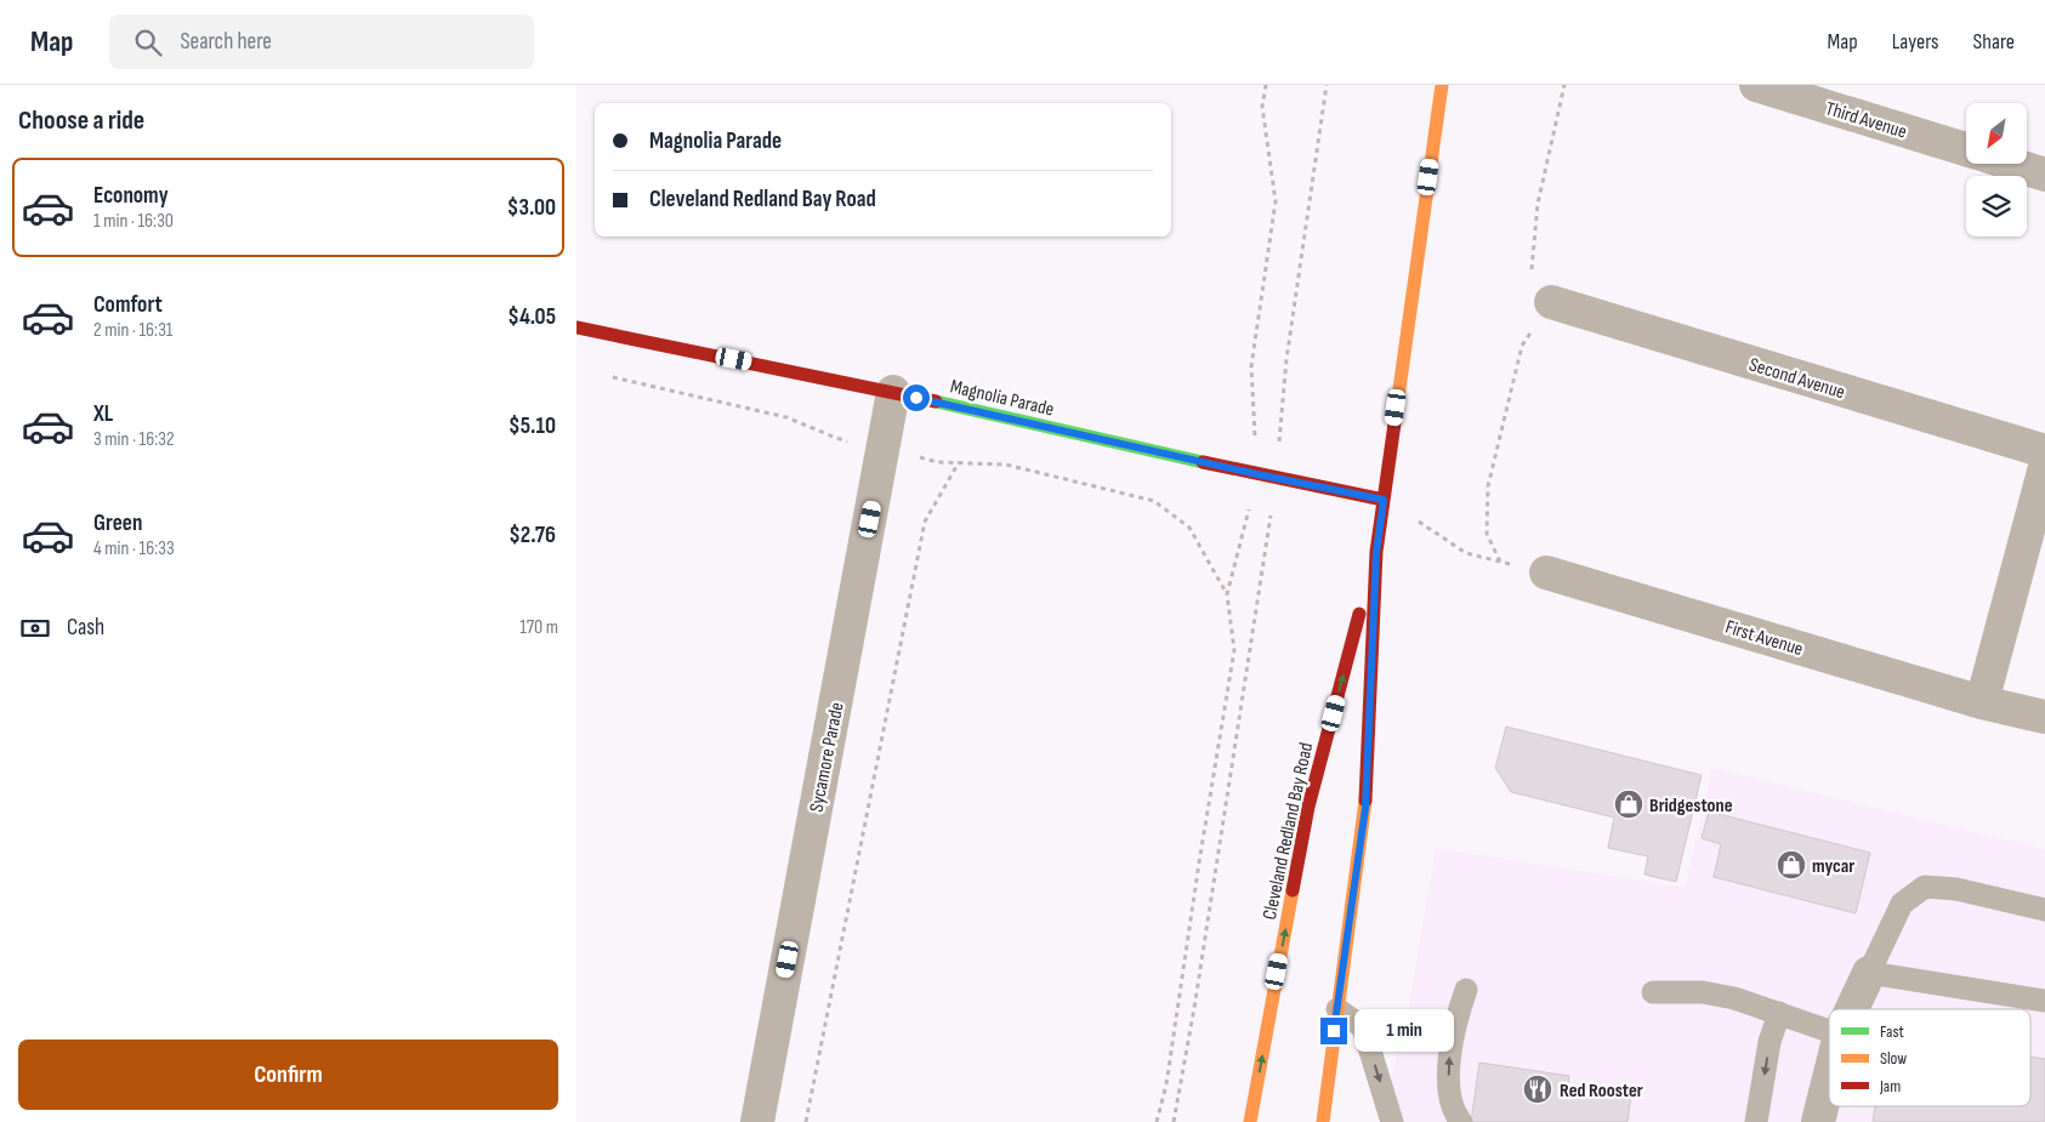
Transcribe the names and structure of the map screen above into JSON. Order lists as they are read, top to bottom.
{
  "streets": {
    "main road": ["Magnolia Parade", "Cleveland Redland Bay Road"],
    "street": [
      "Third Avenue",
      "Second Avenue",
      "First Avenue",
      "Sycamore Parade"
    ]
  },
  "crossings": [
    ["Magnolia Parade", "Sycamore Parade"],
    ["Magnolia Parade", "Cleveland Redland Bay Road"]
  ],
  "places": {
    "shop": ["Bridgestone", "mycar"],
    "restaurant": ["Red Rooster"]
  },
  "legend": ["Fast", "Slow", "Jam"],
  "north": "bottom left",
  "page": {
    "header": "Map",
    "search": "Search here",
    "nav": ["Map", "Layers", "Share"],
    "heading": "Choose a ride",
    "banner": ["Magnolia Parade", "Cleveland Redland Bay Road"],
    "list": [
      {
        "name": "Economy",
        "note": "1 min · 16:30",
        "value": "$3.00"
      },
      {
        "name": "Comfort",
        "note": "2 min · 16:31",
        "value": "$4.05"
      },
      {
        "name": "XL",
        "note": "3 min · 16:32",
        "value": "$5.10"
      },
      {
        "name": "Green",
        "note": "4 min · 16:33",
        "value": "$2.76"
      }
    ],
    "pay": ["Cash", "170 m"],
    "bubble": "1 min",
    "buttons": "Confirm"
  }
}
